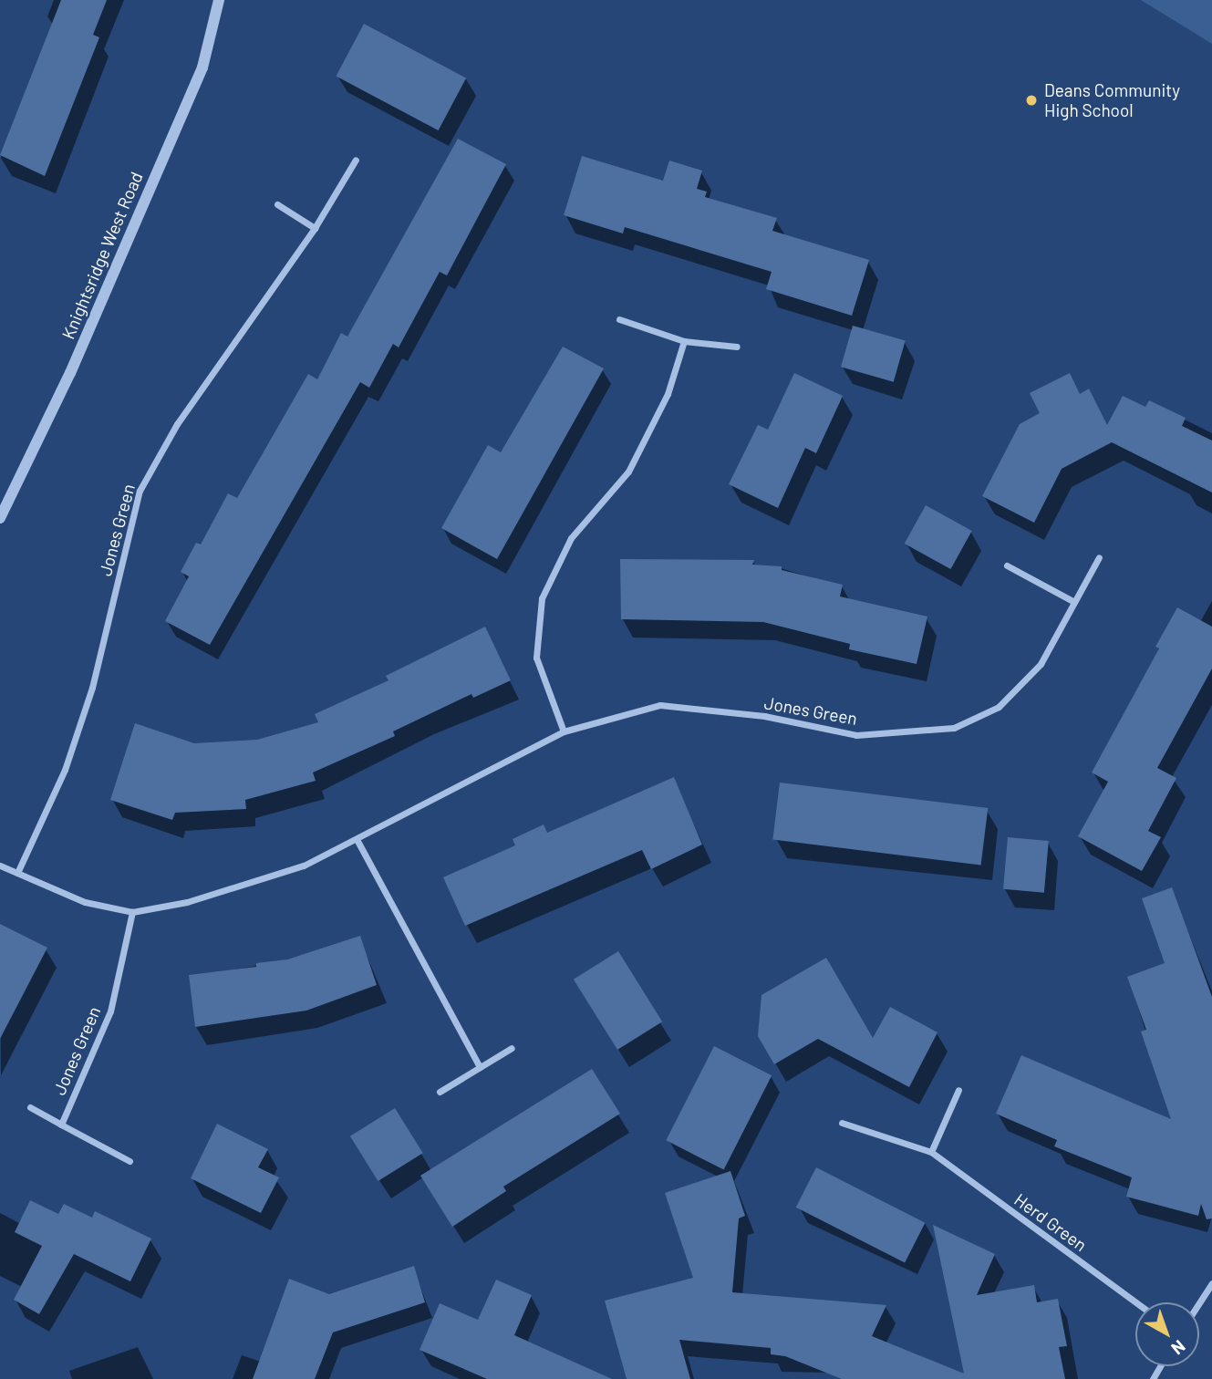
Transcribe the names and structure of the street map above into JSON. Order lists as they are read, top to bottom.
{
  "streets": {
    "street": ["Knightsridge West Road", "Jones Green", "Herd Green"]
  },
  "places": ["Deans Community High School"],
  "north": "bottom right"
}
